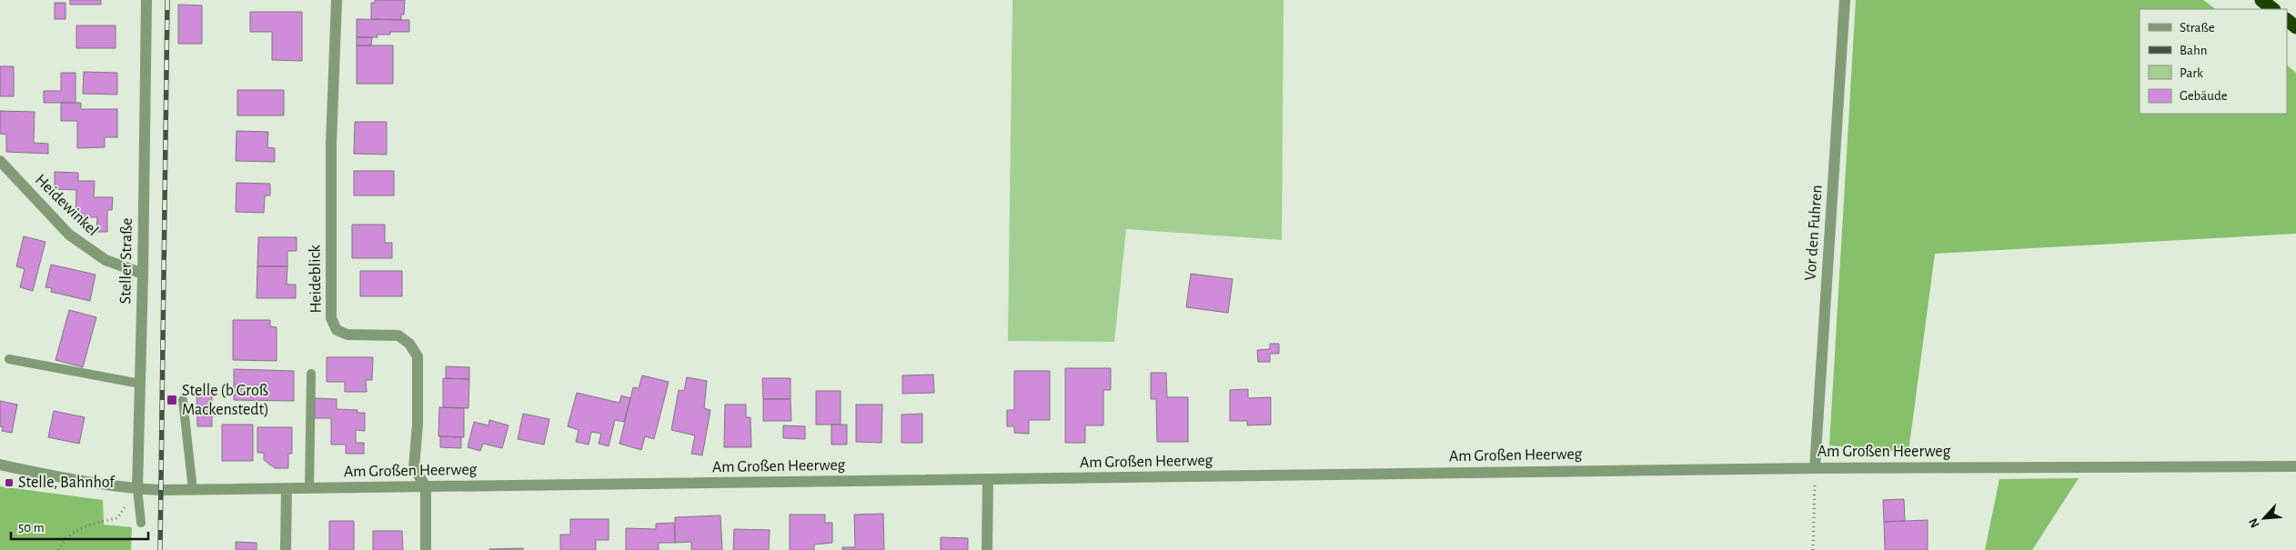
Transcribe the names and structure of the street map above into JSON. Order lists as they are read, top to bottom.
{
  "streets": {
    "street": [
      "Heidewinkel",
      "Vor den Fuhren",
      "Steller Straße",
      "Heideblick",
      "Am Großen Heerweg"
    ]
  },
  "crossings": [
    ["Heidewinkel", "Steller Straße"],
    ["Vor den Fuhren", "Am Großen Heerweg"],
    ["Steller Straße", "Am Großen Heerweg"],
    ["Heideblick", "Am Großen Heerweg"]
  ],
  "places": {
    "transit": ["Stelle (b Groß Mackenstedt)", "Stelle, Bahnhof"]
  },
  "legend": [
    "Straße",
    "Bahn",
    "Park",
    "Gebäude"
  ],
  "scale_bar": "50 m",
  "north": "bottom left"
}
